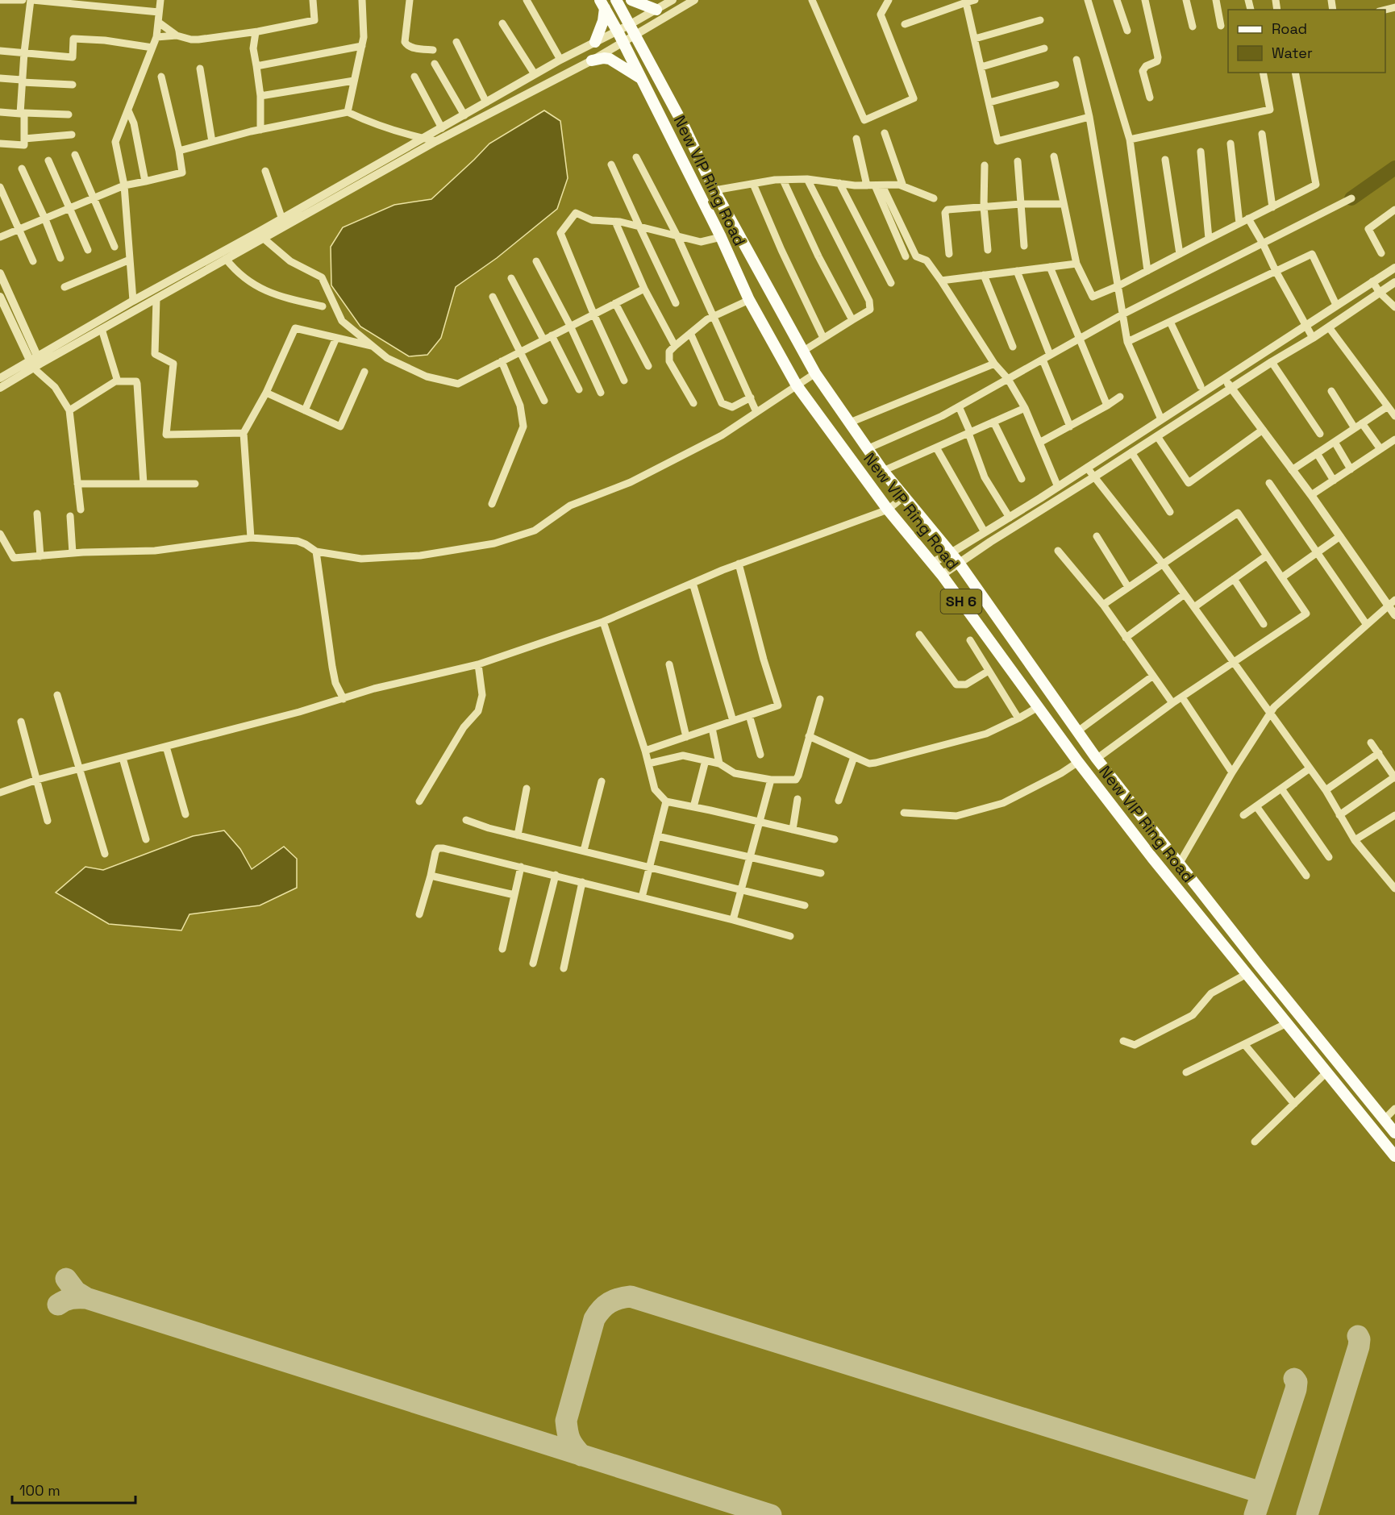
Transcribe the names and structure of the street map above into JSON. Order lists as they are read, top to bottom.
{
  "streets": {
    "main road": ["New VIP Ring Road", "SH 6"]
  },
  "legend": ["Road", "Water"],
  "scale_bar": "100 m"
}
